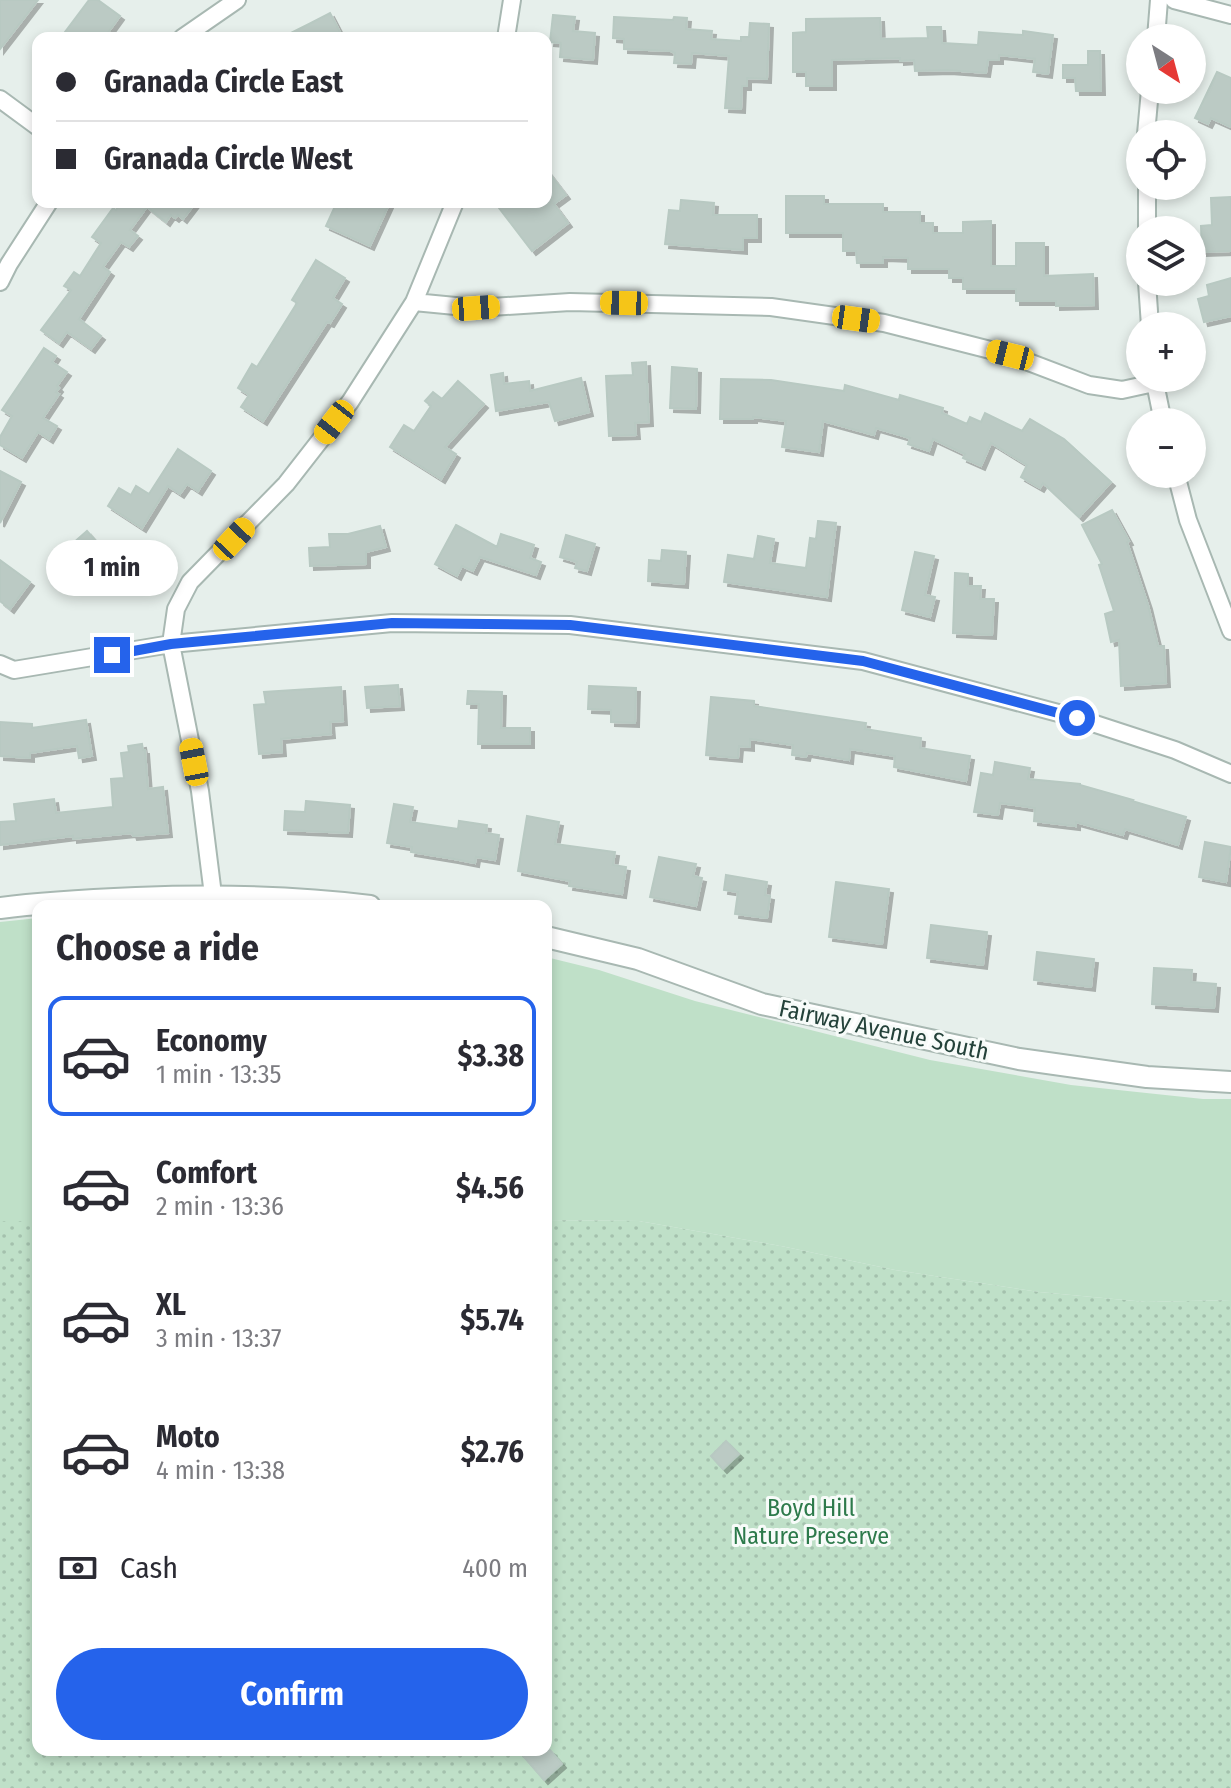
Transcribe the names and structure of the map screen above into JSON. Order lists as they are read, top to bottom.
{
  "streets": {
    "street": ["Fairway Avenue South"]
  },
  "parks": ["Boyd Hill Nature Preserve"],
  "north": "bottom right",
  "page": {
    "map_buttons": ["+", "−"],
    "banner": ["Granada Circle East", "Granada Circle West"],
    "bubble": "1 min",
    "heading": "Choose a ride",
    "list": [
      {
        "name": "Economy",
        "note": "1 min · 13:35",
        "value": "$3.38"
      },
      {
        "name": "Comfort",
        "note": "2 min · 13:36",
        "value": "$4.56"
      },
      {
        "name": "XL",
        "note": "3 min · 13:37",
        "value": "$5.74"
      },
      {
        "name": "Moto",
        "note": "4 min · 13:38",
        "value": "$2.76"
      }
    ],
    "pay": ["Cash", "400 m"],
    "buttons": "Confirm"
  }
}
